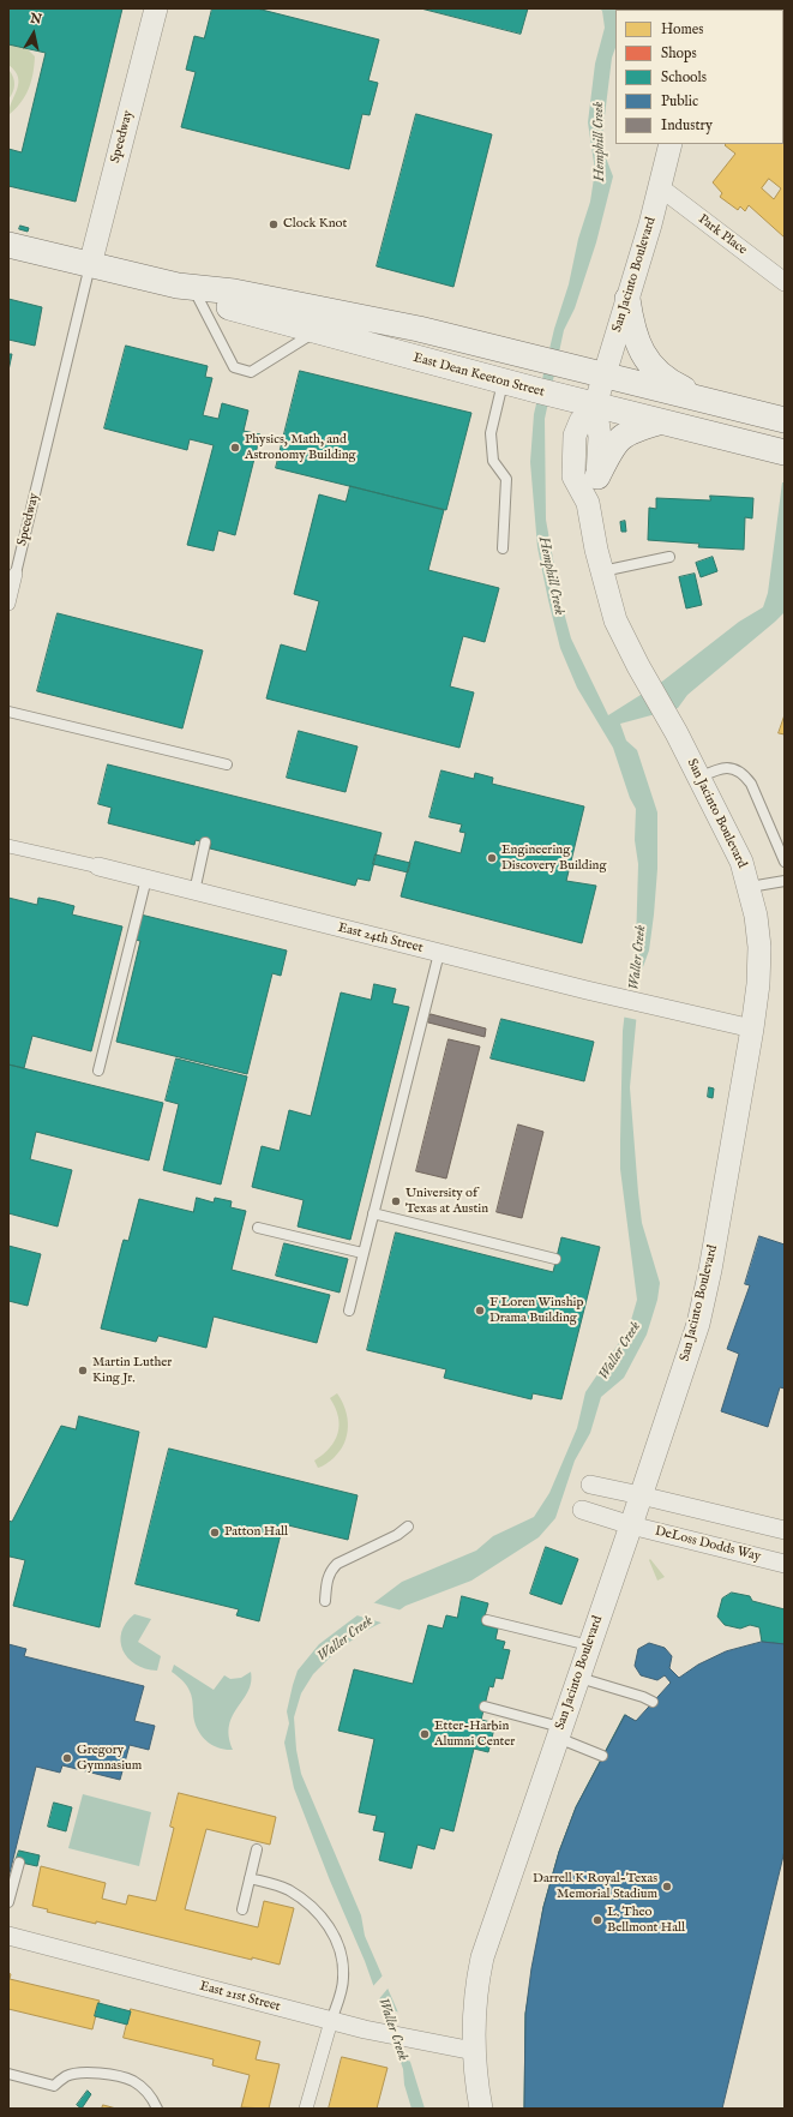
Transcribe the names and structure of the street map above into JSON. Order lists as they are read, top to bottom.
{
  "streets": {
    "main road": ["East Dean Keeton Street"],
    "street": [
      "Speedway",
      "Park Place",
      "San Jacinto Boulevard",
      "East 24th Street",
      "DeLoss Dodds Way",
      "East 21st Street"
    ]
  },
  "crossings": [
    ["Speedway", "East Dean Keeton Street"],
    ["Park Place", "San Jacinto Boulevard"],
    ["San Jacinto Boulevard", "East Dean Keeton Street"],
    ["San Jacinto Boulevard", "East 24th Street"],
    ["San Jacinto Boulevard", "DeLoss Dodds Way"],
    ["San Jacinto Boulevard", "East 21st Street"]
  ],
  "water": ["Hemphill Creek", "Waller Creek"],
  "places": [
    "Clock Knot",
    "Physics, Math, and Astronomy Building",
    "Engineering Discovery Building",
    "University of Texas at Austin",
    "F Loren Winship Drama Building",
    "Martin Luther King Jr.",
    "Patton Hall",
    "Etter-Harbin Alumni Center",
    "Gregory Gymnasium",
    "Darrell K Royal-Texas Memorial Stadium",
    "L. Theo Bellmont Hall"
  ],
  "legend": [
    "Homes",
    "Shops",
    "Schools",
    "Public",
    "Industry"
  ],
  "north": "top"
}
